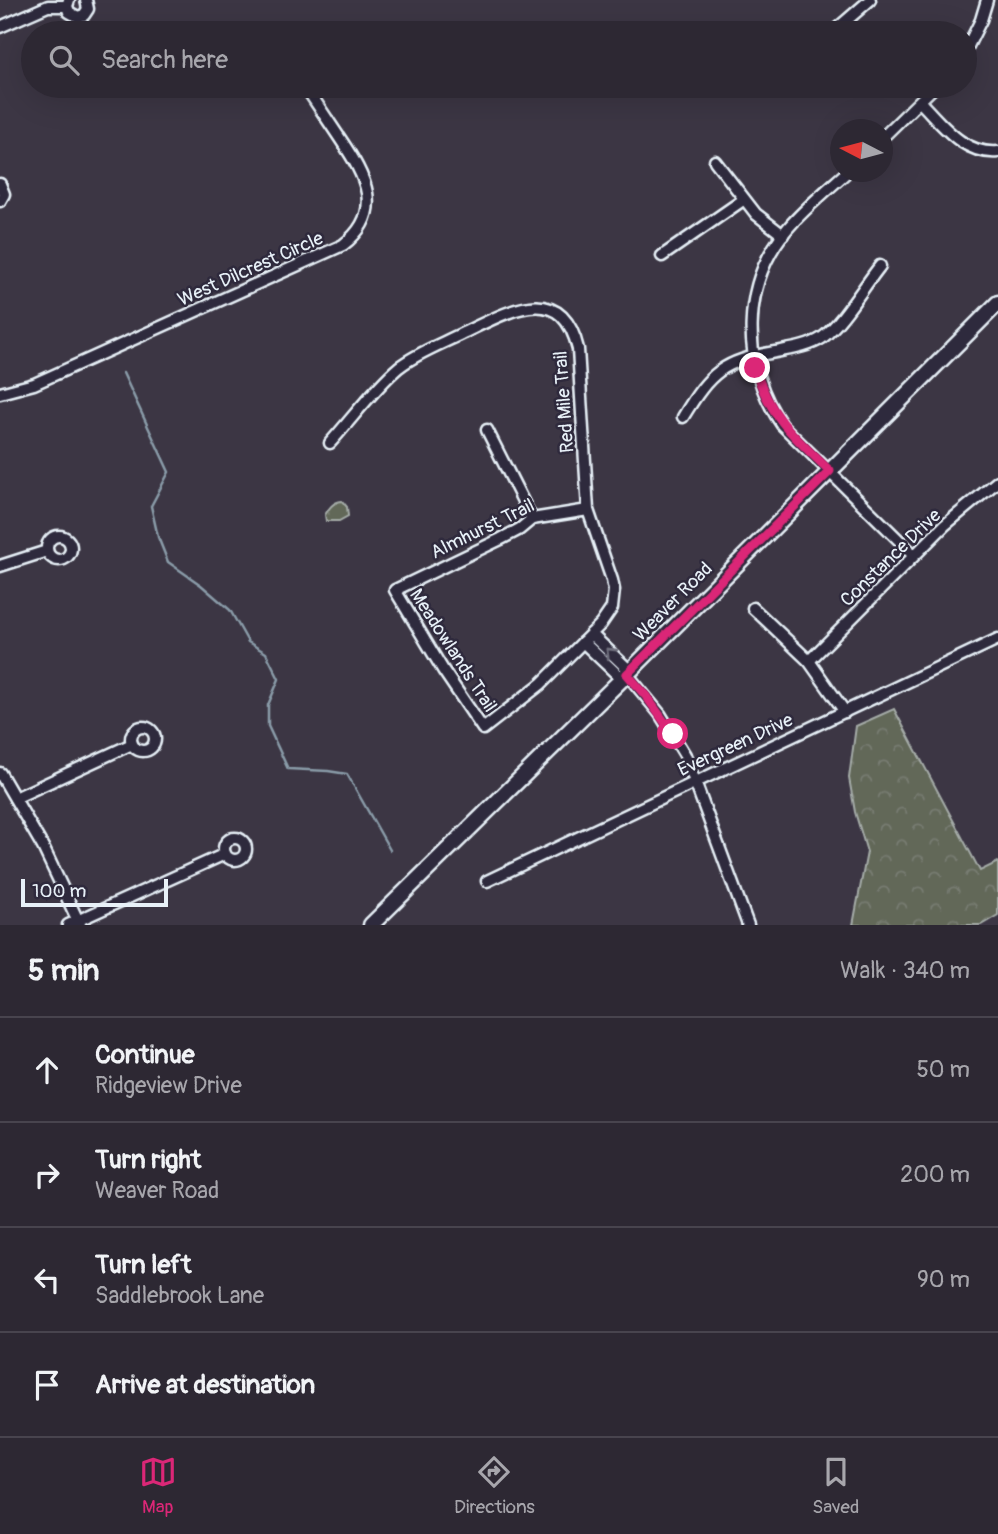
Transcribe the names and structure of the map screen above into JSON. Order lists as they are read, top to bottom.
{
  "streets": {
    "main road": ["Weaver Road"],
    "street": [
      "West Dilcrest Circle",
      "Red Mile Trail",
      "Almhurst Trail",
      "Constance Drive",
      "Meadowlands Trail",
      "Evergreen Drive"
    ]
  },
  "crossings": [
    ["Red Mile Trail", "Almhurst Trail"],
    ["Red Mile Trail", "Meadowlands Trail"],
    ["Almhurst Trail", "Meadowlands Trail"]
  ],
  "scale_bar": "100 m",
  "north": "left",
  "page": {
    "search": "Search here",
    "scale": "100 m",
    "heading": ["5 min", "Walk · 340 m"],
    "list": [
      ["Continue", "Ridgeview Drive", "50 m"],
      ["Turn right", "Weaver Road", "200 m"],
      ["Turn left", "Saddlebrook Lane", "90 m"],
      "Arrive at destination"
    ],
    "nav": ["Map", "Directions", "Saved"]
  }
}
